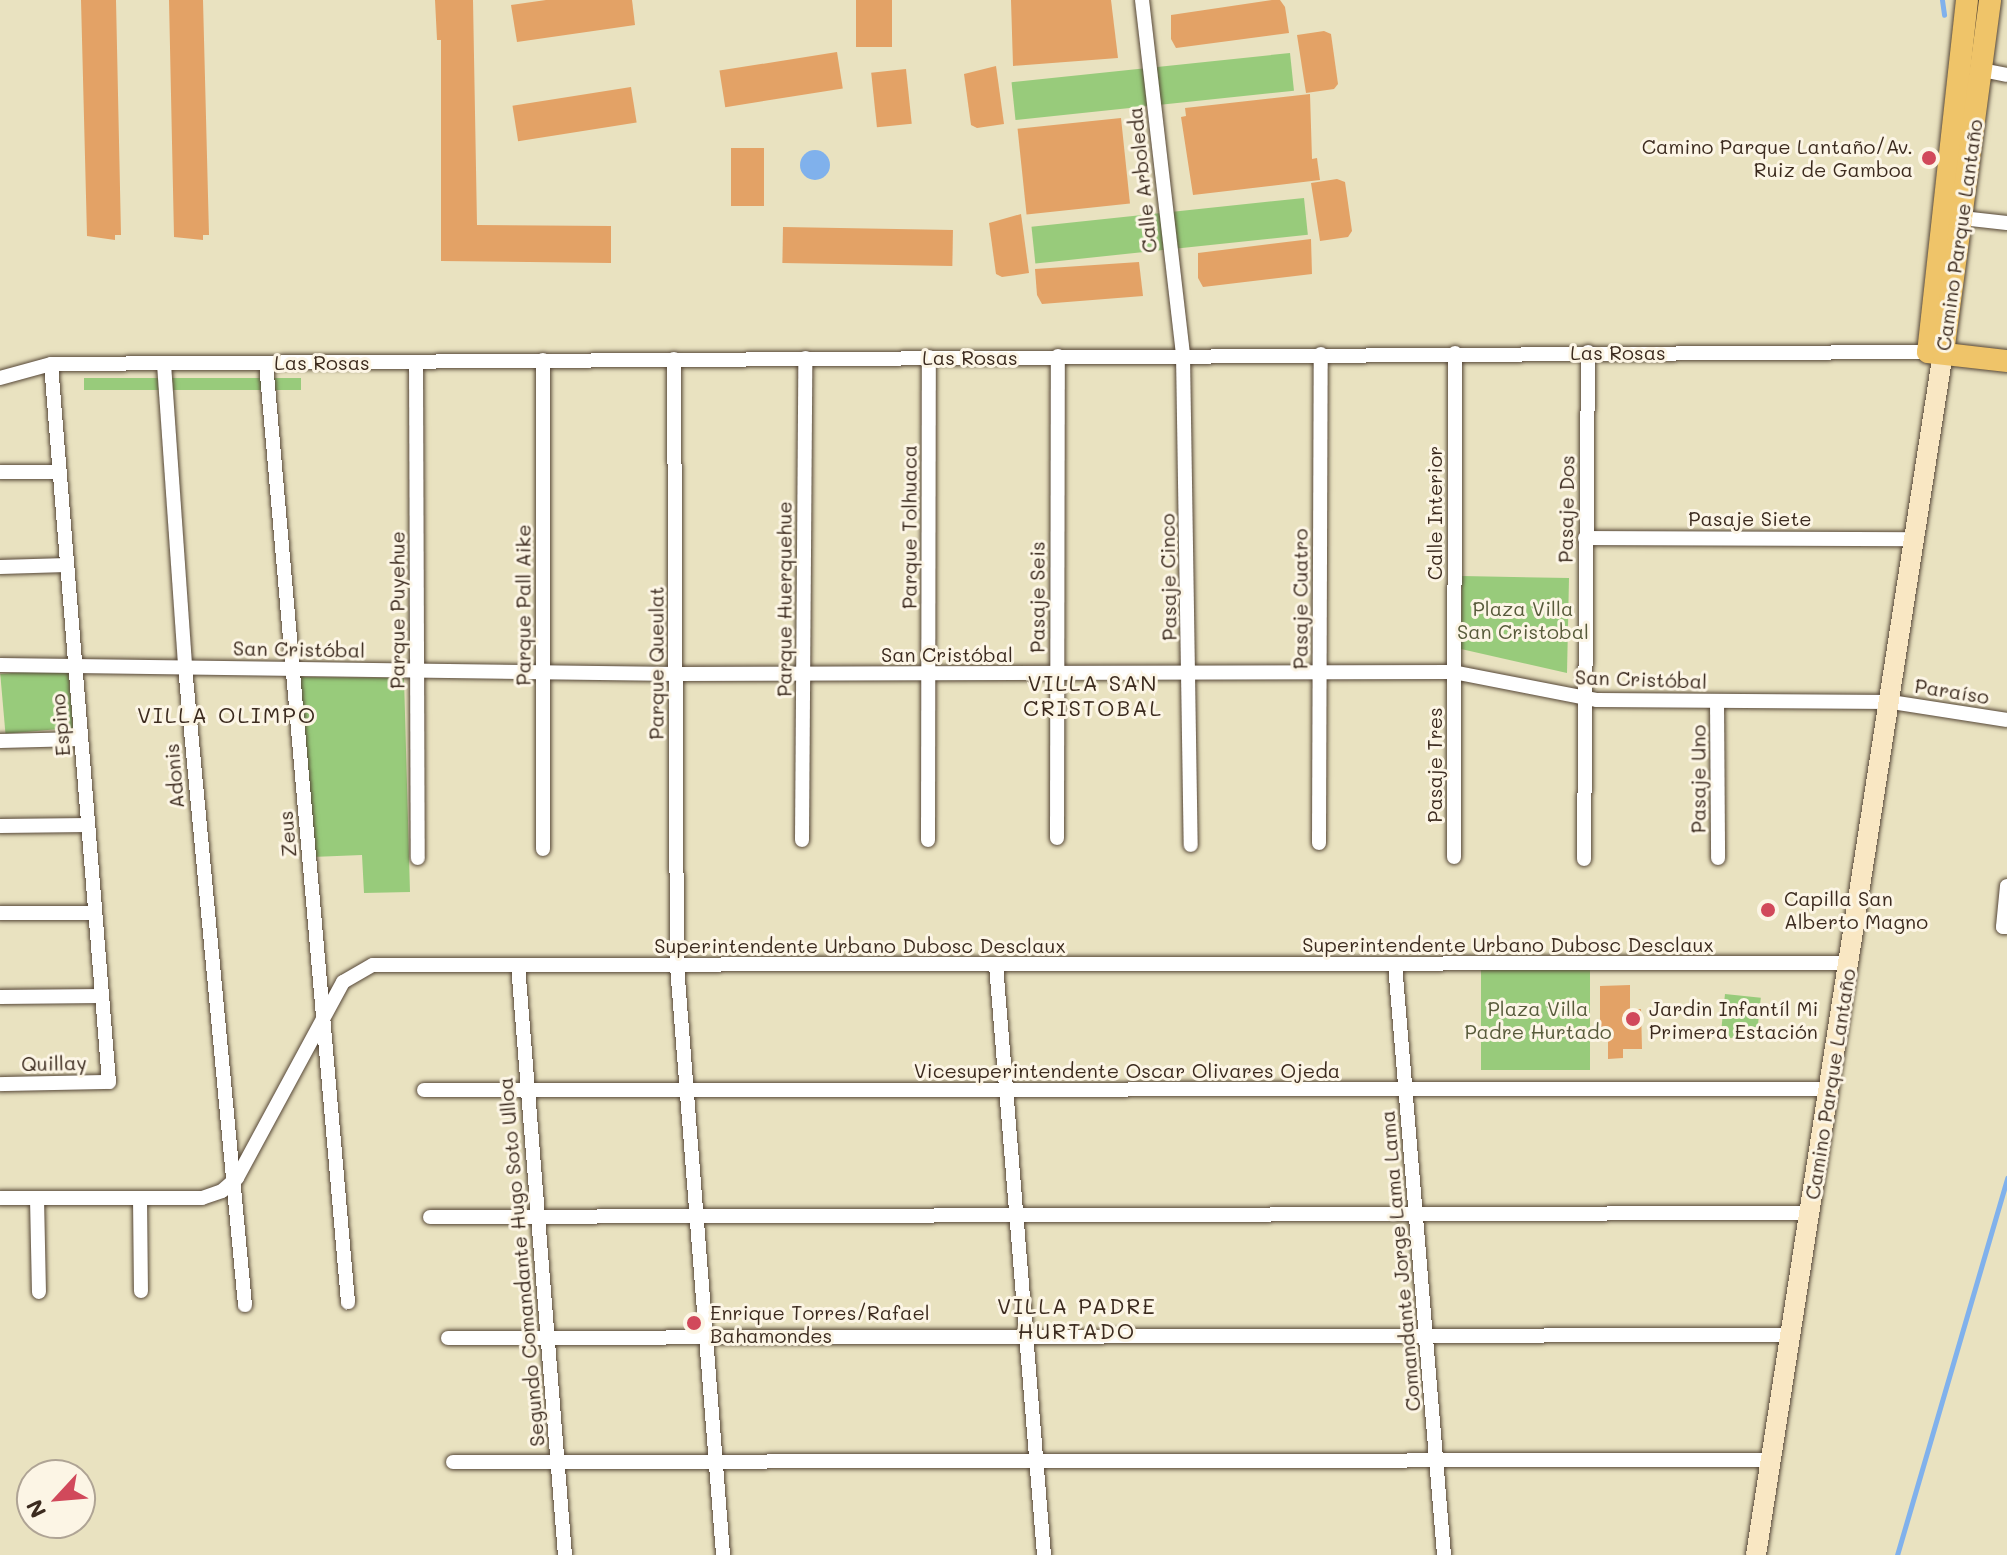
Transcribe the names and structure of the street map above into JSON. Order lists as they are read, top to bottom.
{
  "streets": {
    "main road": ["Camino Parque Lantaño"],
    "street": [
      "Calle Arboleda",
      "Las Rosas",
      "Pasaje Dos",
      "Calle Interior",
      "Pasaje Siete",
      "Parque Tolhuaca",
      "Pasaje Cinco",
      "Pasaje Seis",
      "Parque Huerquehue",
      "Pasaje Cuatro",
      "Parque Pall Aike",
      "Parque Puyehue",
      "San Cristóbal",
      "Parque Queulat",
      "Paraíso",
      "Espino",
      "Pasaje Tres",
      "Adonis",
      "Pasaje Uno",
      "Zeus",
      "Superintendente Urbano Dubosc Desclaux",
      "Quillay",
      "Vicesuperintendente Oscar Olivares Ojeda",
      "Comandante Jorge Lama Lama",
      "Segundo Comandante Hugo Soto Ulloa"
    ]
  },
  "crossings": [
    ["Calle Arboleda", "Las Rosas"],
    ["Calle Arboleda", "Pasaje Cinco"],
    ["Camino Parque Lantaño", "Las Rosas"],
    ["Camino Parque Lantaño", "Pasaje Siete"],
    ["Camino Parque Lantaño", "San Cristóbal"],
    ["Camino Parque Lantaño", "Paraíso"],
    ["Camino Parque Lantaño", "Superintendente Urbano Dubosc Desclaux"],
    ["Camino Parque Lantaño", "Vicesuperintendente Oscar Olivares Ojeda"],
    ["Las Rosas", "Pasaje Dos"],
    ["Las Rosas", "Calle Interior"],
    ["Las Rosas", "Parque Tolhuaca"],
    ["Las Rosas", "Pasaje Cinco"],
    ["Las Rosas", "Pasaje Seis"],
    ["Las Rosas", "Parque Huerquehue"],
    ["Las Rosas", "Pasaje Cuatro"],
    ["Las Rosas", "Parque Pall Aike"],
    ["Las Rosas", "Parque Puyehue"],
    ["Las Rosas", "Parque Queulat"],
    ["Las Rosas", "Espino"],
    ["Las Rosas", "Adonis"],
    ["Las Rosas", "Zeus"],
    ["Pasaje Dos", "Pasaje Siete"],
    ["Pasaje Dos", "San Cristóbal"],
    ["Calle Interior", "San Cristóbal"],
    ["Calle Interior", "Pasaje Tres"],
    ["Parque Tolhuaca", "San Cristóbal"],
    ["Pasaje Cinco", "San Cristóbal"],
    ["Pasaje Seis", "San Cristóbal"],
    ["Parque Huerquehue", "San Cristóbal"],
    ["Pasaje Cuatro", "San Cristóbal"],
    ["Parque Pall Aike", "San Cristóbal"],
    ["Parque Puyehue", "San Cristóbal"],
    ["San Cristóbal", "Parque Queulat"],
    ["San Cristóbal", "Paraíso"],
    ["San Cristóbal", "Espino"],
    ["San Cristóbal", "Pasaje Tres"],
    ["San Cristóbal", "Adonis"],
    ["San Cristóbal", "Pasaje Uno"],
    ["San Cristóbal", "Zeus"],
    ["Parque Queulat", "Superintendente Urbano Dubosc Desclaux"],
    ["Parque Queulat", "Vicesuperintendente Oscar Olivares Ojeda"],
    ["Espino", "Quillay"],
    ["Adonis", "Superintendente Urbano Dubosc Desclaux"],
    ["Zeus", "Superintendente Urbano Dubosc Desclaux"],
    ["Superintendente Urbano Dubosc Desclaux", "Comandante Jorge Lama Lama"],
    ["Superintendente Urbano Dubosc Desclaux", "Segundo Comandante Hugo Soto Ulloa"],
    ["Vicesuperintendente Oscar Olivares Ojeda", "Comandante Jorge Lama Lama"],
    ["Vicesuperintendente Oscar Olivares Ojeda", "Segundo Comandante Hugo Soto Ulloa"]
  ],
  "districts": ["VILLA SAN CRISTOBAL", "VILLA OLIMPO", "VILLA PADRE HURTADO"],
  "parks": ["Plaza Villa San Cristobal", "Plaza Villa Padre Hurtado"],
  "places": [
    "Camino Parque Lantaño/Av. Ruiz de Gamboa",
    "Capilla San Alberto Magno",
    "Jardin Infantíl Mi Primera Estación",
    "Enrique Torres/Rafael Bahamondes"
  ],
  "north": "bottom left"
}
